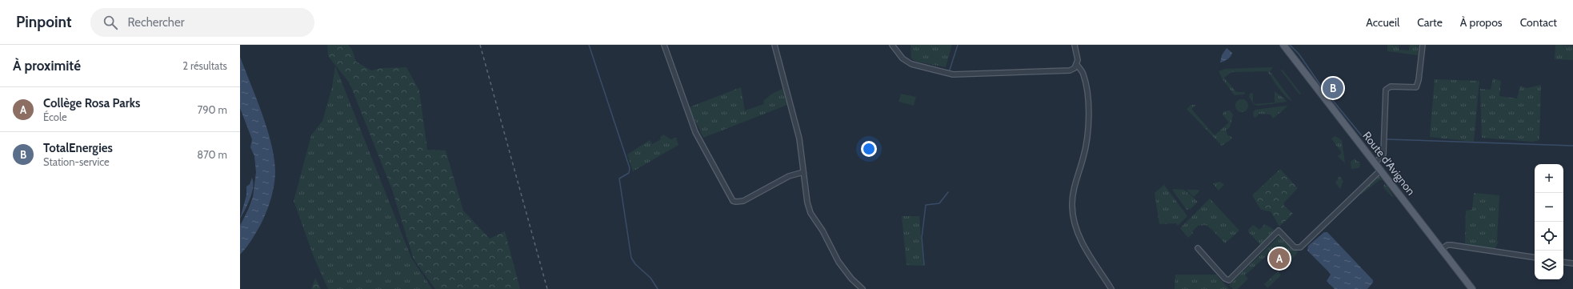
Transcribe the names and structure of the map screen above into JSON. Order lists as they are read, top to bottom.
{
  "streets": {
    "main road": ["Route d'Avignon"]
  },
  "page": {
    "header": "Pinpoint",
    "search": "Rechercher",
    "nav": [
      "Accueil",
      "Carte",
      "À propos",
      "Contact"
    ],
    "heading": ["À proximité", "2 résultats"],
    "pins": ["B", "A"],
    "list": [
      {
        "mark": "A",
        "name": "Collège Rosa Parks",
        "note": "École",
        "value": "790 m"
      },
      {
        "mark": "B",
        "name": "TotalEnergies",
        "note": "Station-service",
        "value": "870 m"
      }
    ],
    "map_buttons": ["+", "−"]
  }
}
